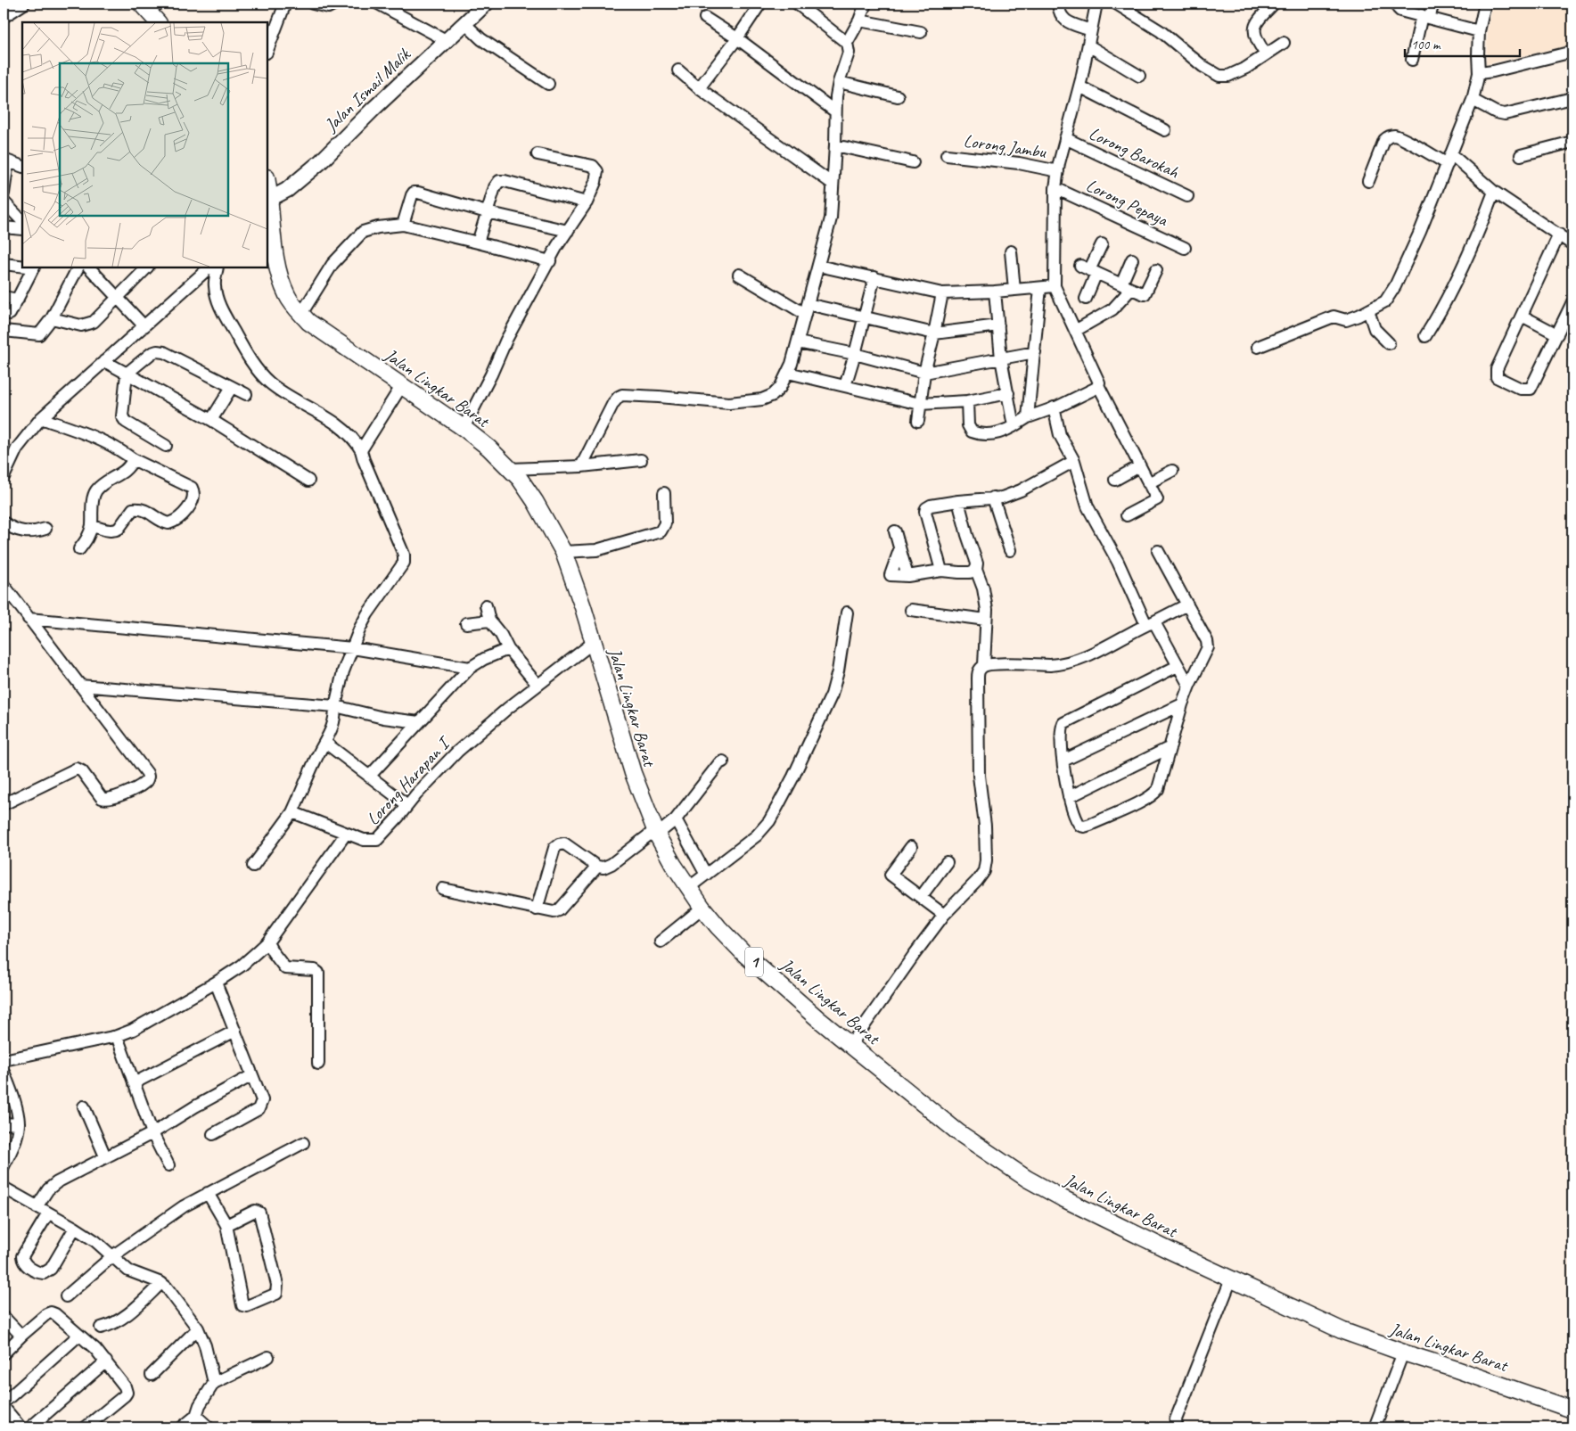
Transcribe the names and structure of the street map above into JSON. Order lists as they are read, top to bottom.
{
  "streets": {
    "highway": ["Jalan Lingkar Barat", "1"],
    "main road": ["Jalan Ismail Malik"],
    "street": [
      "Lorong Jambu",
      "Lorong Barokah",
      "Lorong Pepaya",
      "Lorong Harapan I"
    ]
  },
  "crossings": [
    ["Jalan Ismail Malik", "Jalan Lingkar Barat"],
    ["Jalan Lingkar Barat", "Lorong Harapan I"]
  ],
  "scale_bar": "100 m"
}
